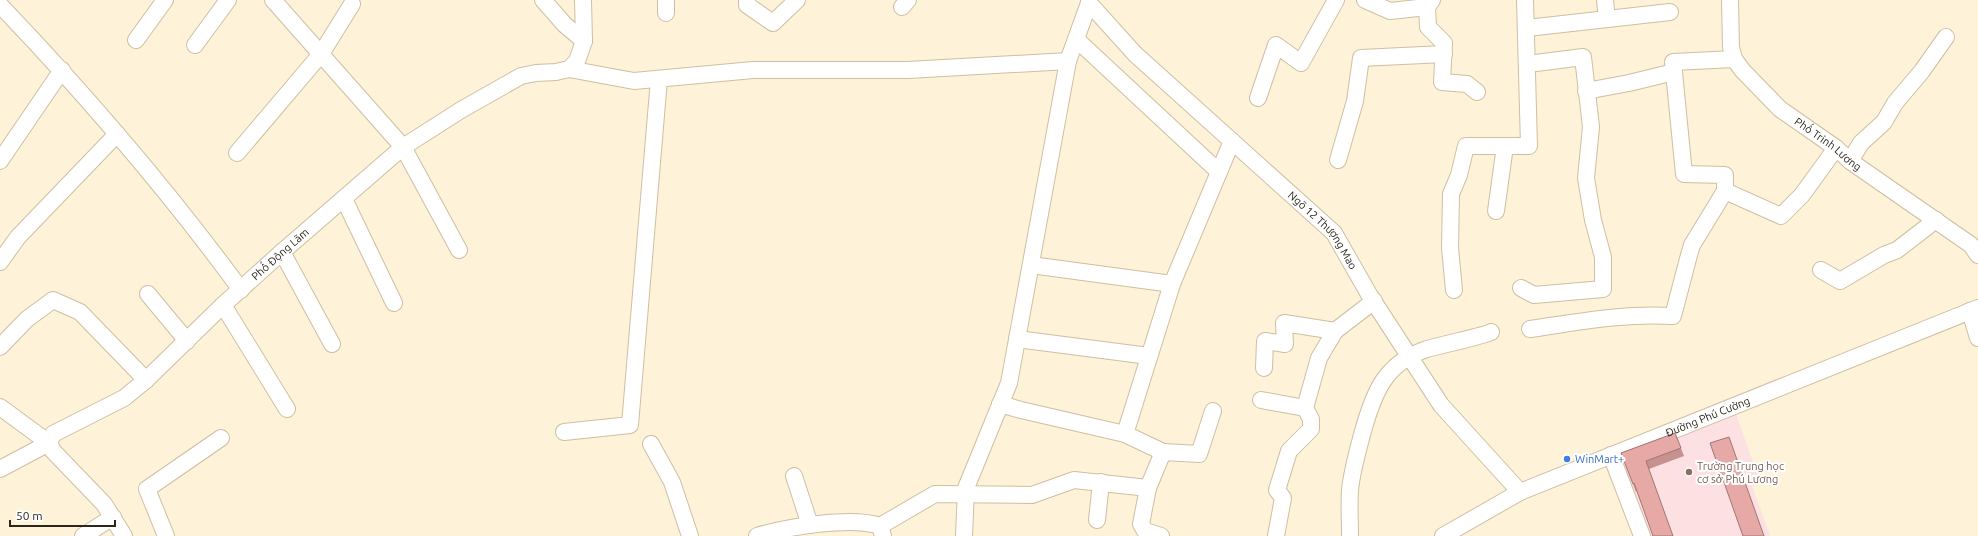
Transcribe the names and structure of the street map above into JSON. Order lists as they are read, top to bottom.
{
  "streets": {
    "street": [
      "Phố Trinh Lương",
      "Ngõ 12 Thượng Mao",
      "Phố Động Lãm",
      "Đường Phú Cường"
    ]
  },
  "crossings": [
    ["Ngõ 12 Thượng Mao", "Đường Phú Cường"]
  ],
  "places": ["WinMart+", "Trường Trung học cơ sở Phú Lương"],
  "scale_bar": "50 m"
}
